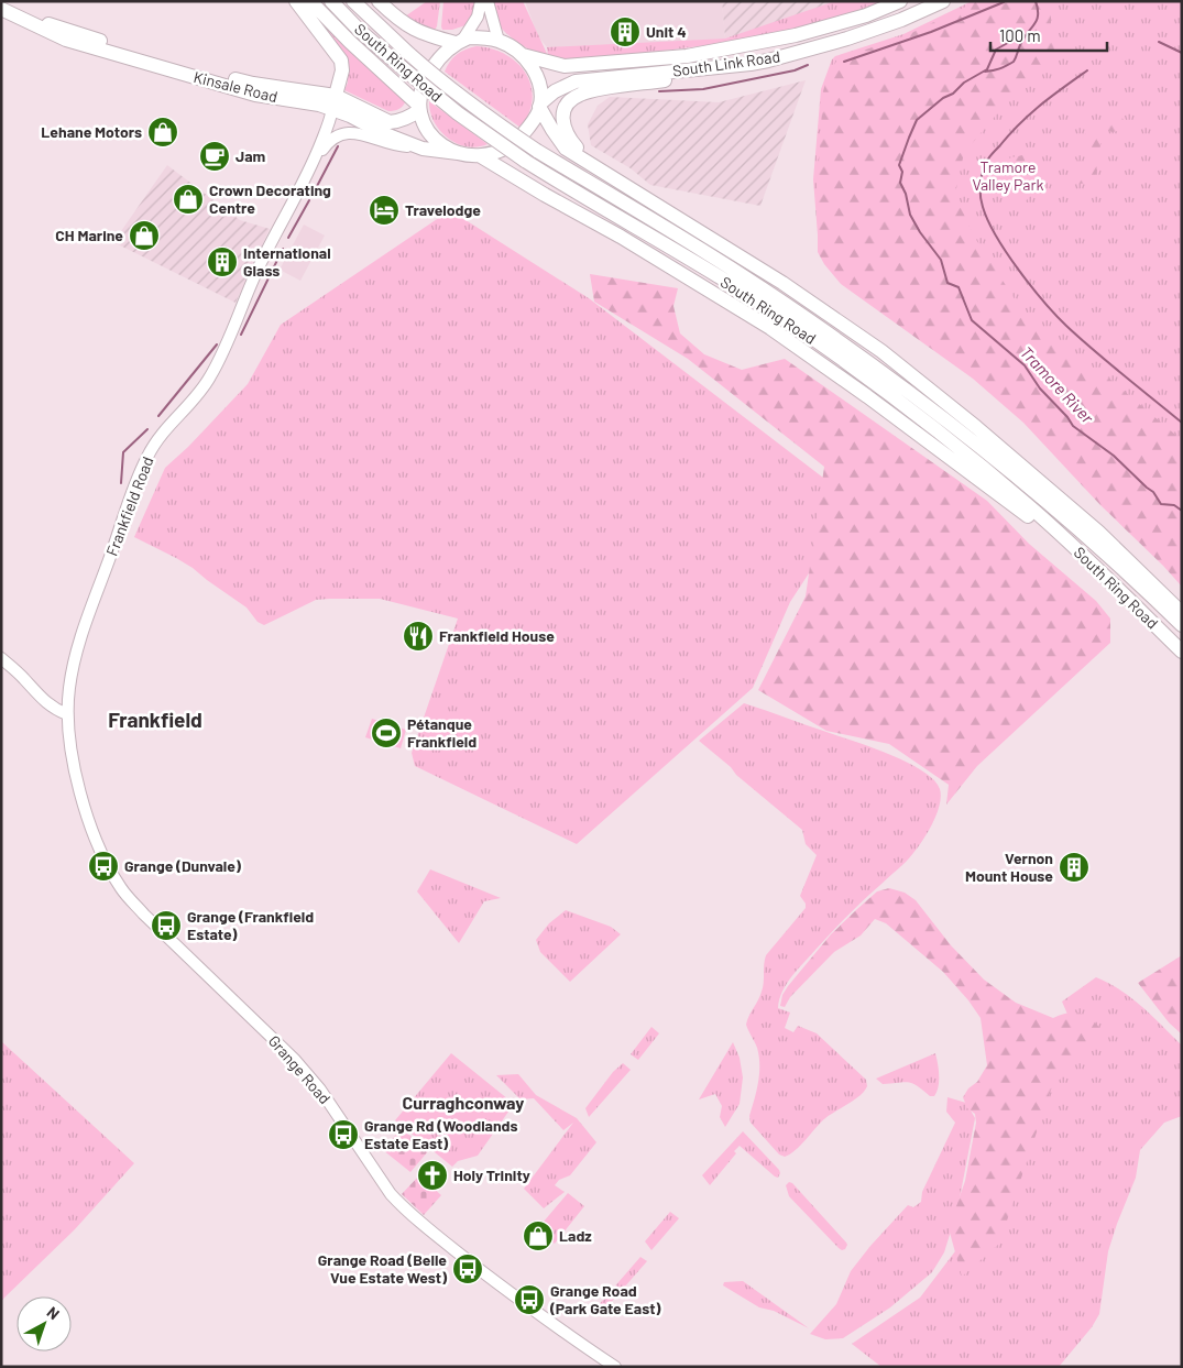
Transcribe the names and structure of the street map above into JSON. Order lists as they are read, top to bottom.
{
  "streets": {
    "highway": ["South Ring Road", "South Link Road", "Kinsale Road"],
    "main road": ["Frankfield Road", "Grange Road"]
  },
  "crossings": [
    ["South Link Road", "Kinsale Road"],
    ["Kinsale Road", "Frankfield Road"],
    ["Frankfield Road", "Grange Road"]
  ],
  "districts": ["Frankfield", "Curraghconway"],
  "water": ["Tramore River"],
  "parks": ["Tramore Valley Park"],
  "places": {
    "building": ["Unit 4", "International Glass", "Vernon Mount House"],
    "shop": [
      "Lehane Motors",
      "Crown Decorating Centre",
      "CH Marine",
      "Ladz"
    ],
    "cafe": ["Jam"],
    "hotel": ["Travelodge"],
    "restaurant": ["Frankfield House"],
    "sports": ["Pétanque Frankfield"],
    "bus stop": [
      "Grange (Dunvale)",
      "Grange (Frankfield Estate)",
      "Grange Rd (Woodlands Estate East)",
      "Grange Road (Belle Vue Estate West)",
      "Grange Road (Park Gate East)"
    ],
    "church": ["Holy Trinity"]
  },
  "scale_bar": "100 m",
  "north": "top right"
}
